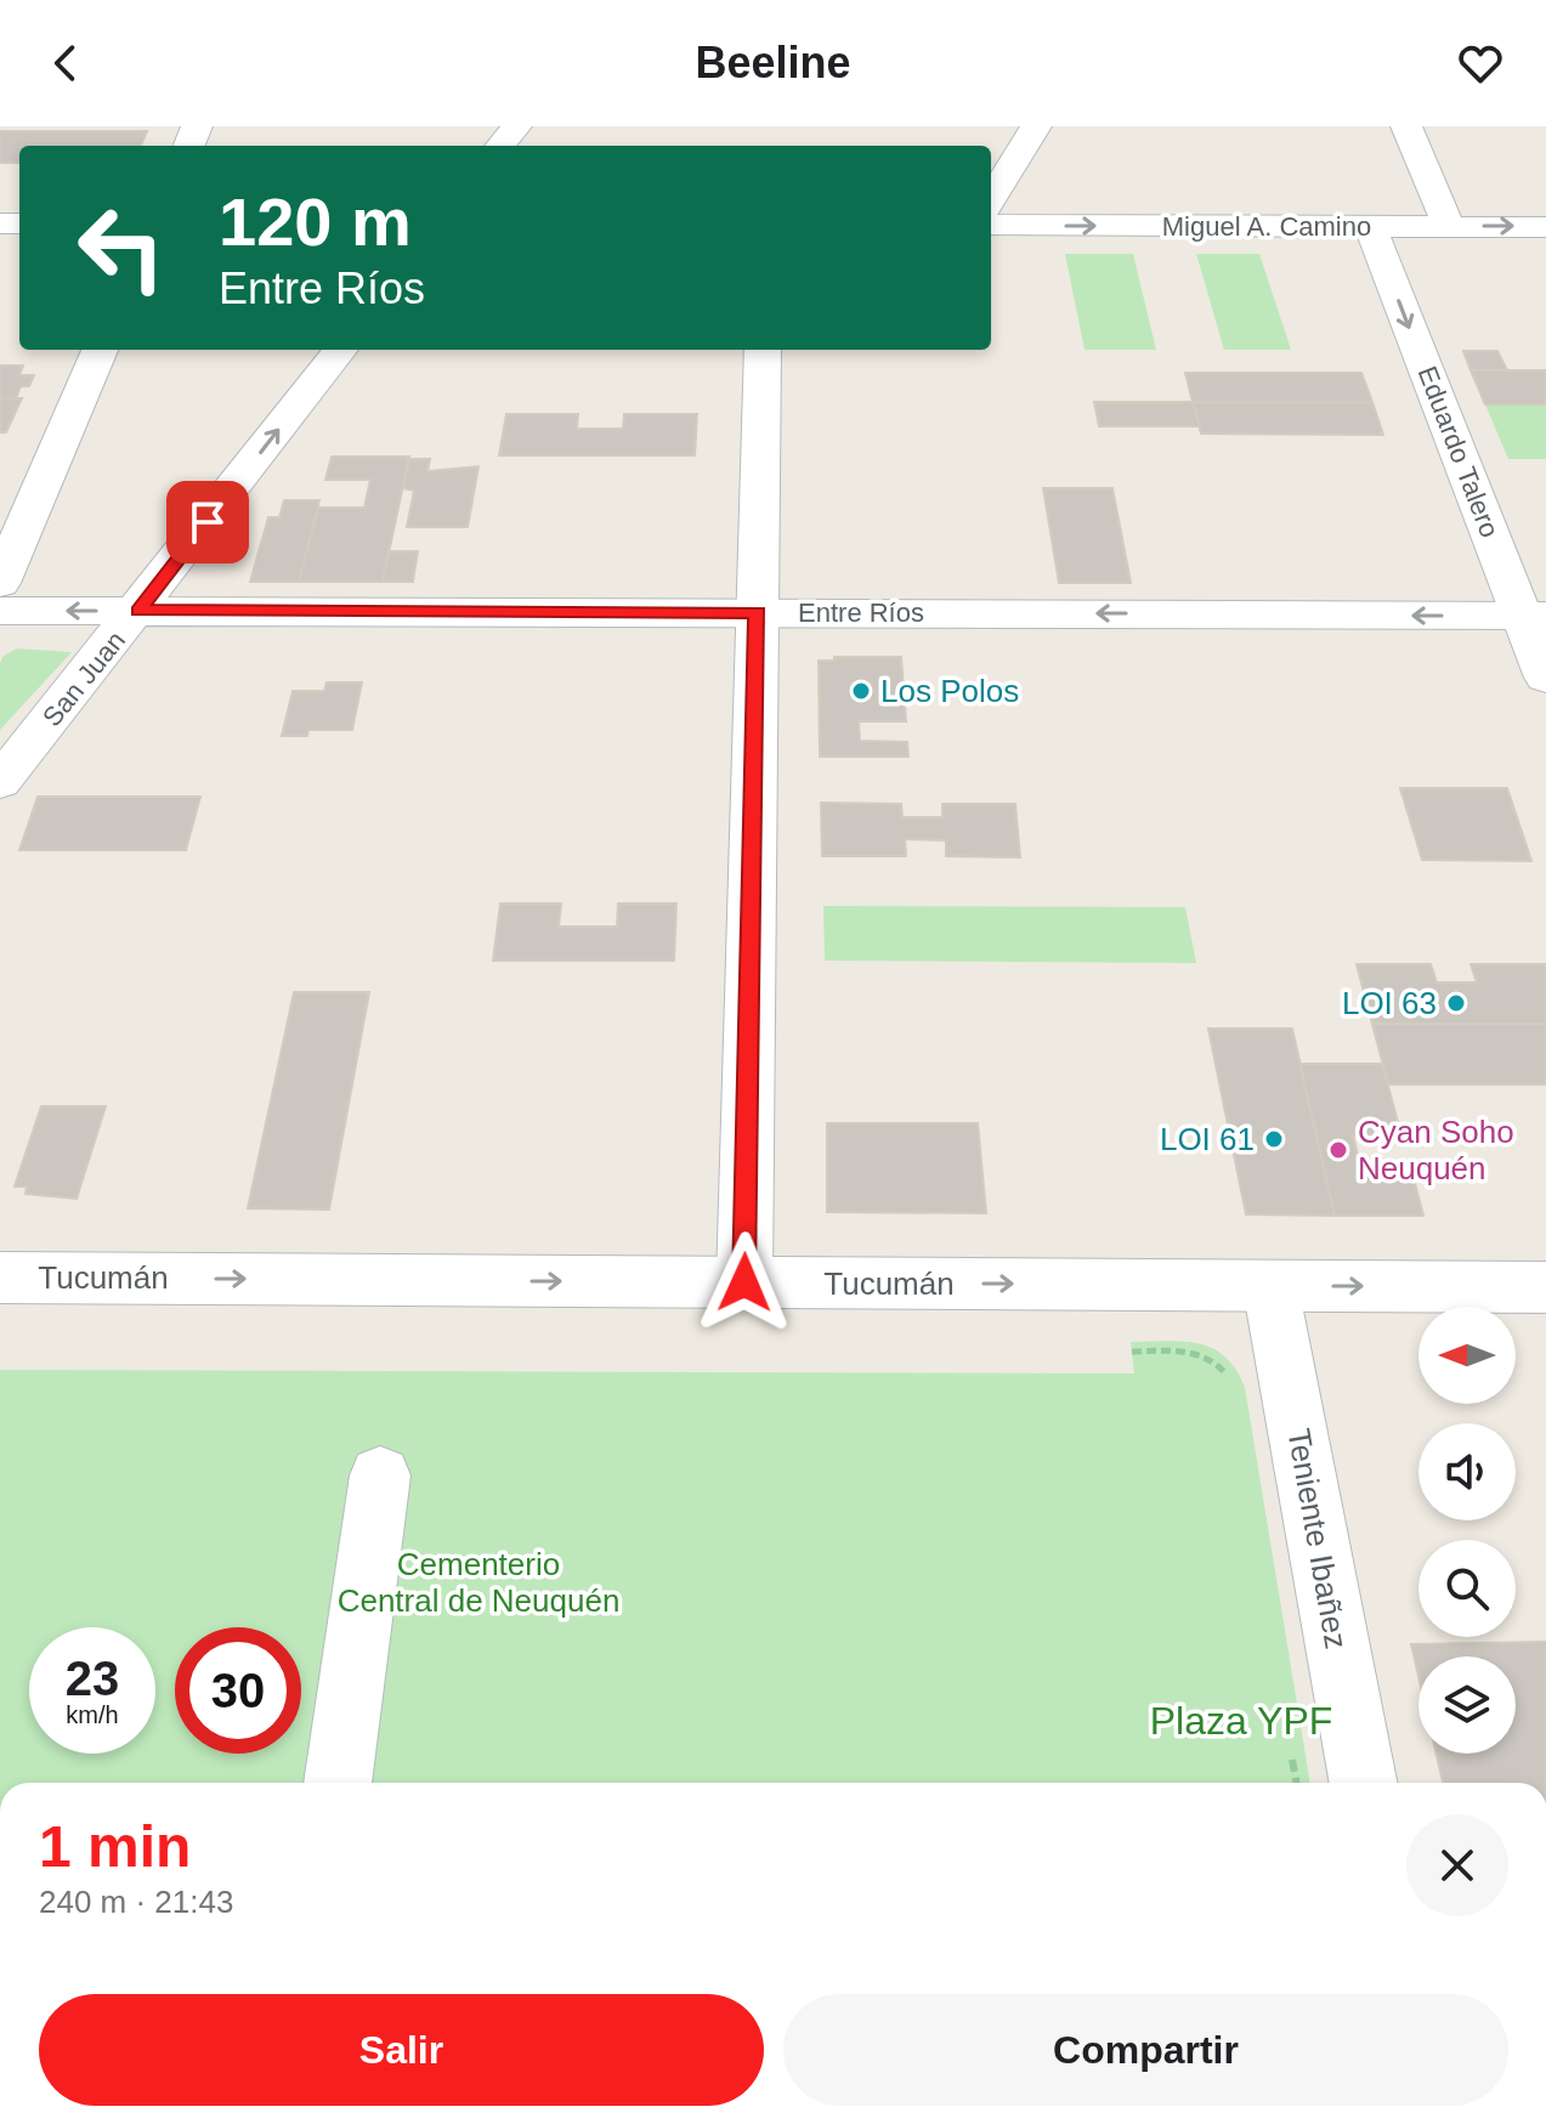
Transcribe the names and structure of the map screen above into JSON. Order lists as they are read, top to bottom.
{
  "streets": {
    "street": [
      "Miguel A. Camino",
      "Eduardo Talero",
      "Entre Ríos",
      "San Juan",
      "Tucumán",
      "Teniente Ibañez"
    ]
  },
  "crossings": [
    ["Miguel A. Camino", "Eduardo Talero"],
    ["Eduardo Talero", "Entre Ríos"],
    ["Entre Ríos", "San Juan"],
    ["Tucumán", "Teniente Ibañez"]
  ],
  "one_way": [
    "Miguel A. Camino",
    "Eduardo Talero",
    "Entre Ríos",
    "Tucumán"
  ],
  "parks": ["Cementerio Central de Neuquén", "Plaza YPF"],
  "places": [
    "Los Polos",
    "LOI 63",
    "LOI 61",
    "Cyan Soho Neuquén"
  ],
  "north": "left",
  "page": {
    "header": "Beeline",
    "turn": ["120 m", "Entre Ríos"],
    "speed": "23 km/h",
    "limit": "30",
    "heading": ["1 min", "240 m · 21:43"],
    "buttons": ["Salir", "Compartir"]
  }
}
